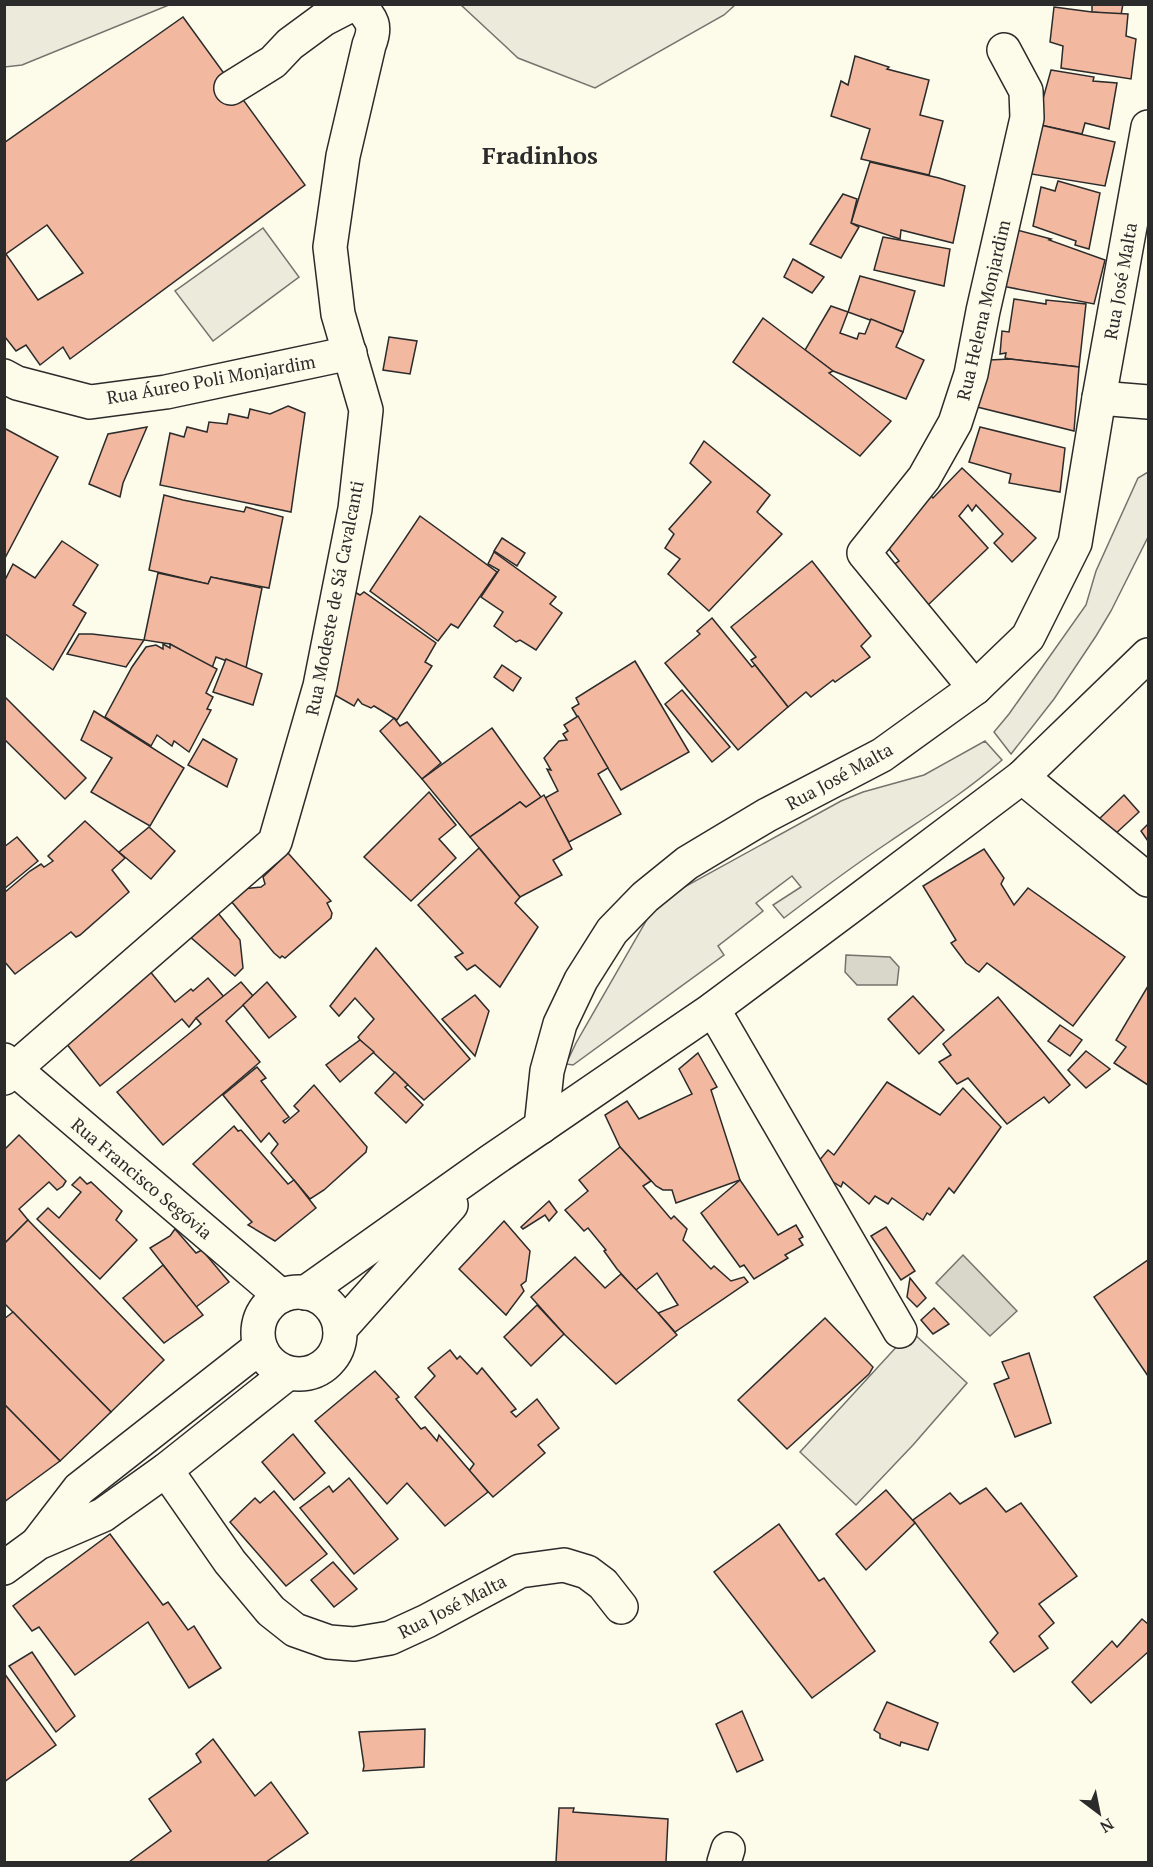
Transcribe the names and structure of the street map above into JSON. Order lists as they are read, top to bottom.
{
  "streets": {
    "street": [
      "Rua José Malta",
      "Rua Helena Monjardim",
      "Rua Áureo Poli Monjardim",
      "Rua Modeste de Sá Cavalcanti",
      "Rua Francisco Segóvia"
    ]
  },
  "crossings": [
    ["Rua José Malta", "Rua Helena Monjardim"],
    ["Rua Áureo Poli Monjardim", "Rua Modeste de Sá Cavalcanti"],
    ["Rua Modeste de Sá Cavalcanti", "Rua Francisco Segóvia"]
  ],
  "districts": ["Fradinhos"],
  "north": "bottom right"
}
